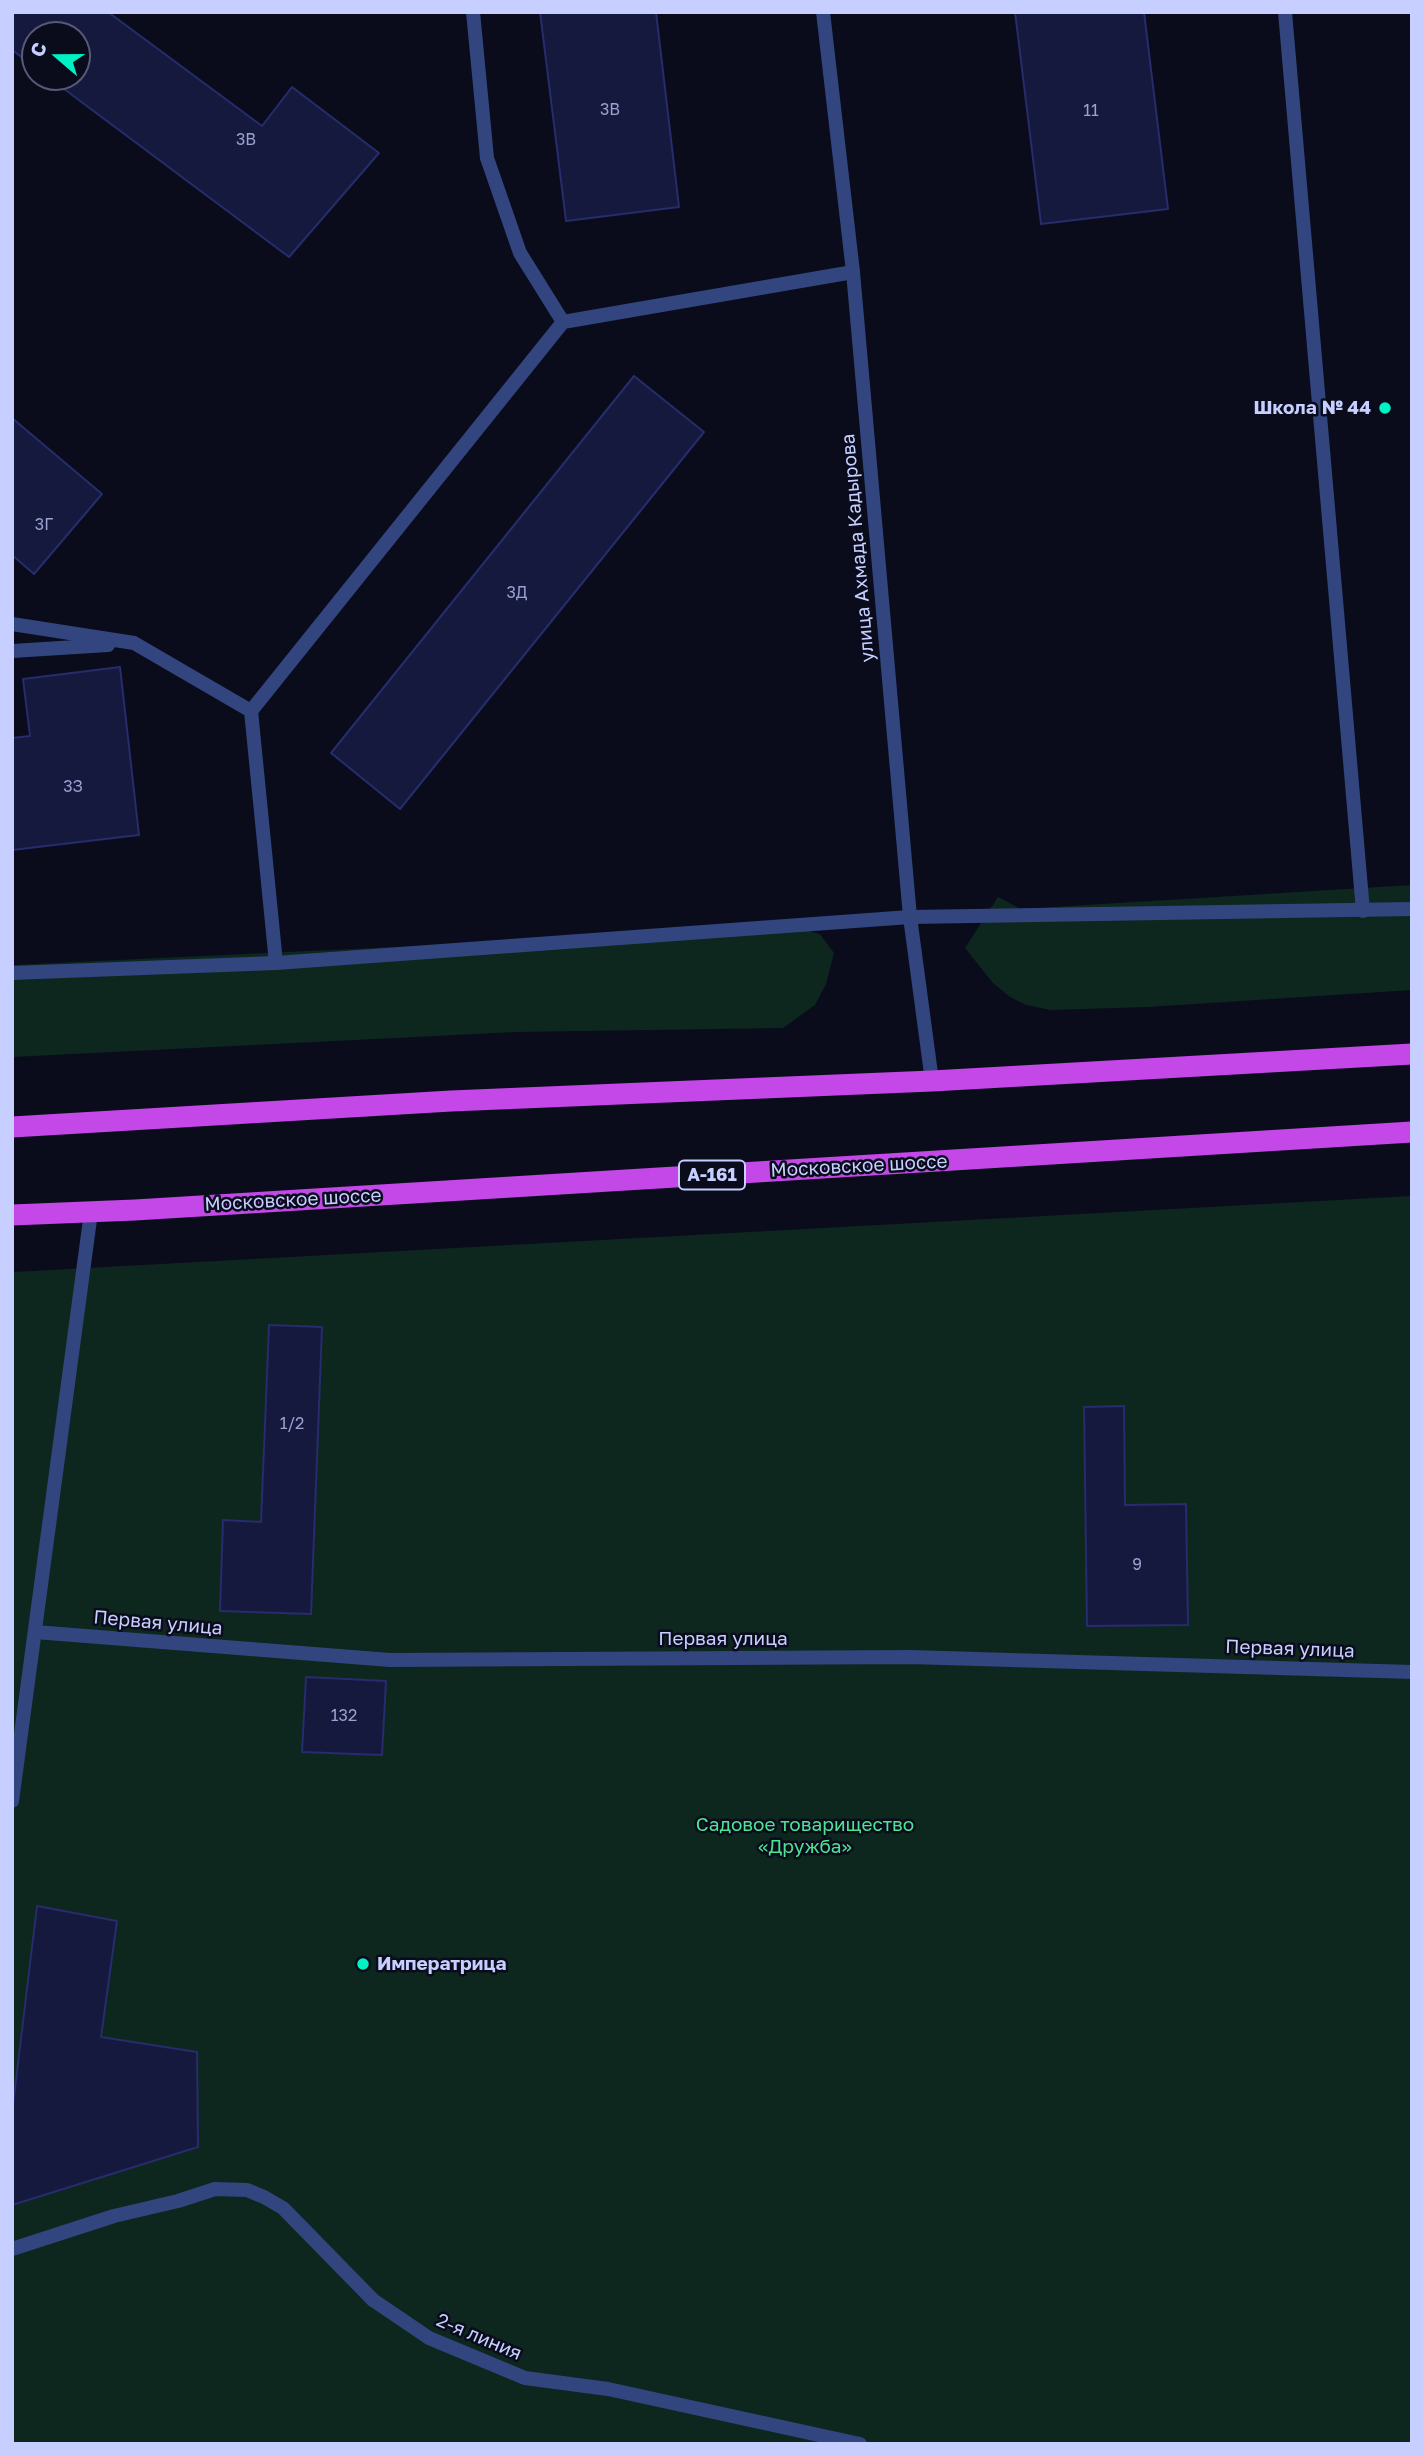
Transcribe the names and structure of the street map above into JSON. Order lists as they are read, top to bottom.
{
  "streets": {
    "highway": ["Московское шоссе", "А-161"],
    "street": ["улица Ахмада Кадырова", "Первая улица", "2-я линия"]
  },
  "parks": ["Садовое товарищество «Дружба»"],
  "places": ["Школа № 44", "Императрица"],
  "house_numbers": [
    "3В",
    "11",
    "3В",
    "3Г",
    "3Д",
    "3З",
    "1/2",
    "9",
    "132"
  ],
  "north": "left"
}
